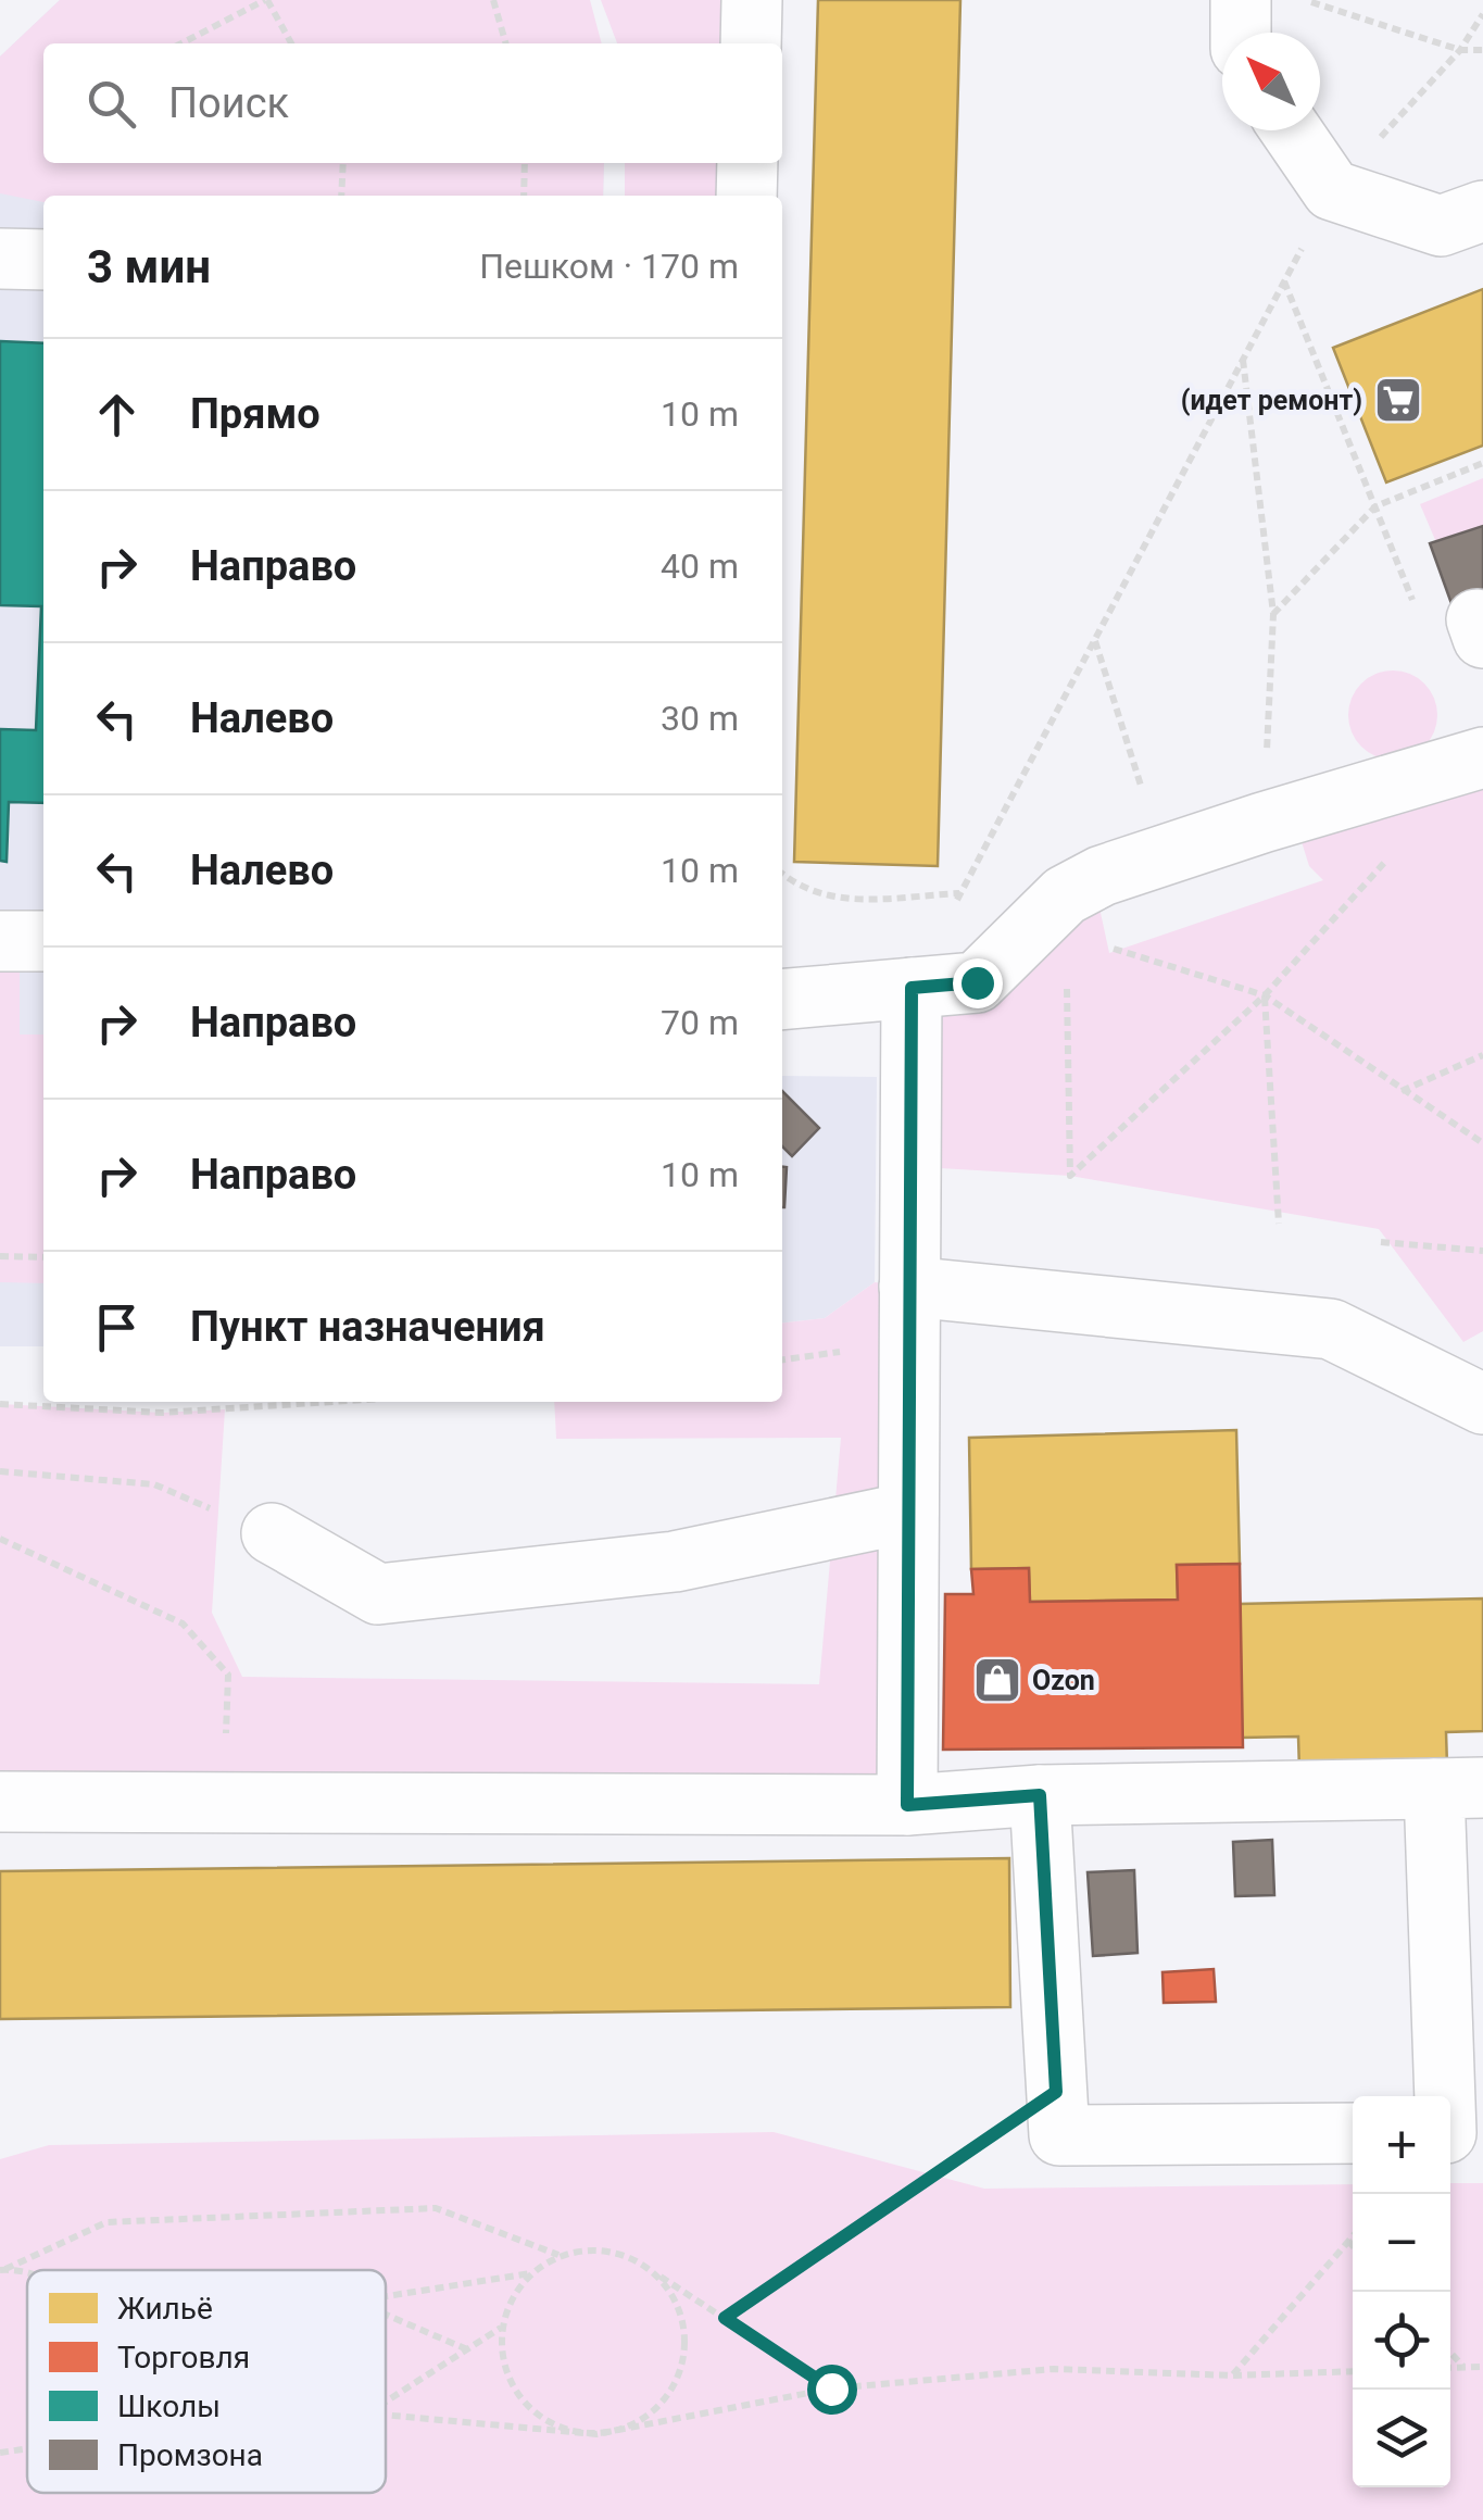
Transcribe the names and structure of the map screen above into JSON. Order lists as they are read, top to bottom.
{
  "places": {
    "supermarket": ["(идет ремонт)"],
    "shop": ["Ozon"]
  },
  "legend": [
    "Жильё",
    "Торговля",
    "Школы",
    "Промзона"
  ],
  "north": "top left",
  "page": {
    "search": "Поиск",
    "heading": ["3 мин", "Пешком · 170 m"],
    "list": [
      ["Прямо", "10 m"],
      ["Направо", "40 m"],
      ["Налево", "30 m"],
      ["Налево", "10 m"],
      ["Направо", "70 m"],
      ["Направо", "10 m"],
      "Пункт назначения"
    ],
    "map_buttons": ["+", "−"]
  }
}
